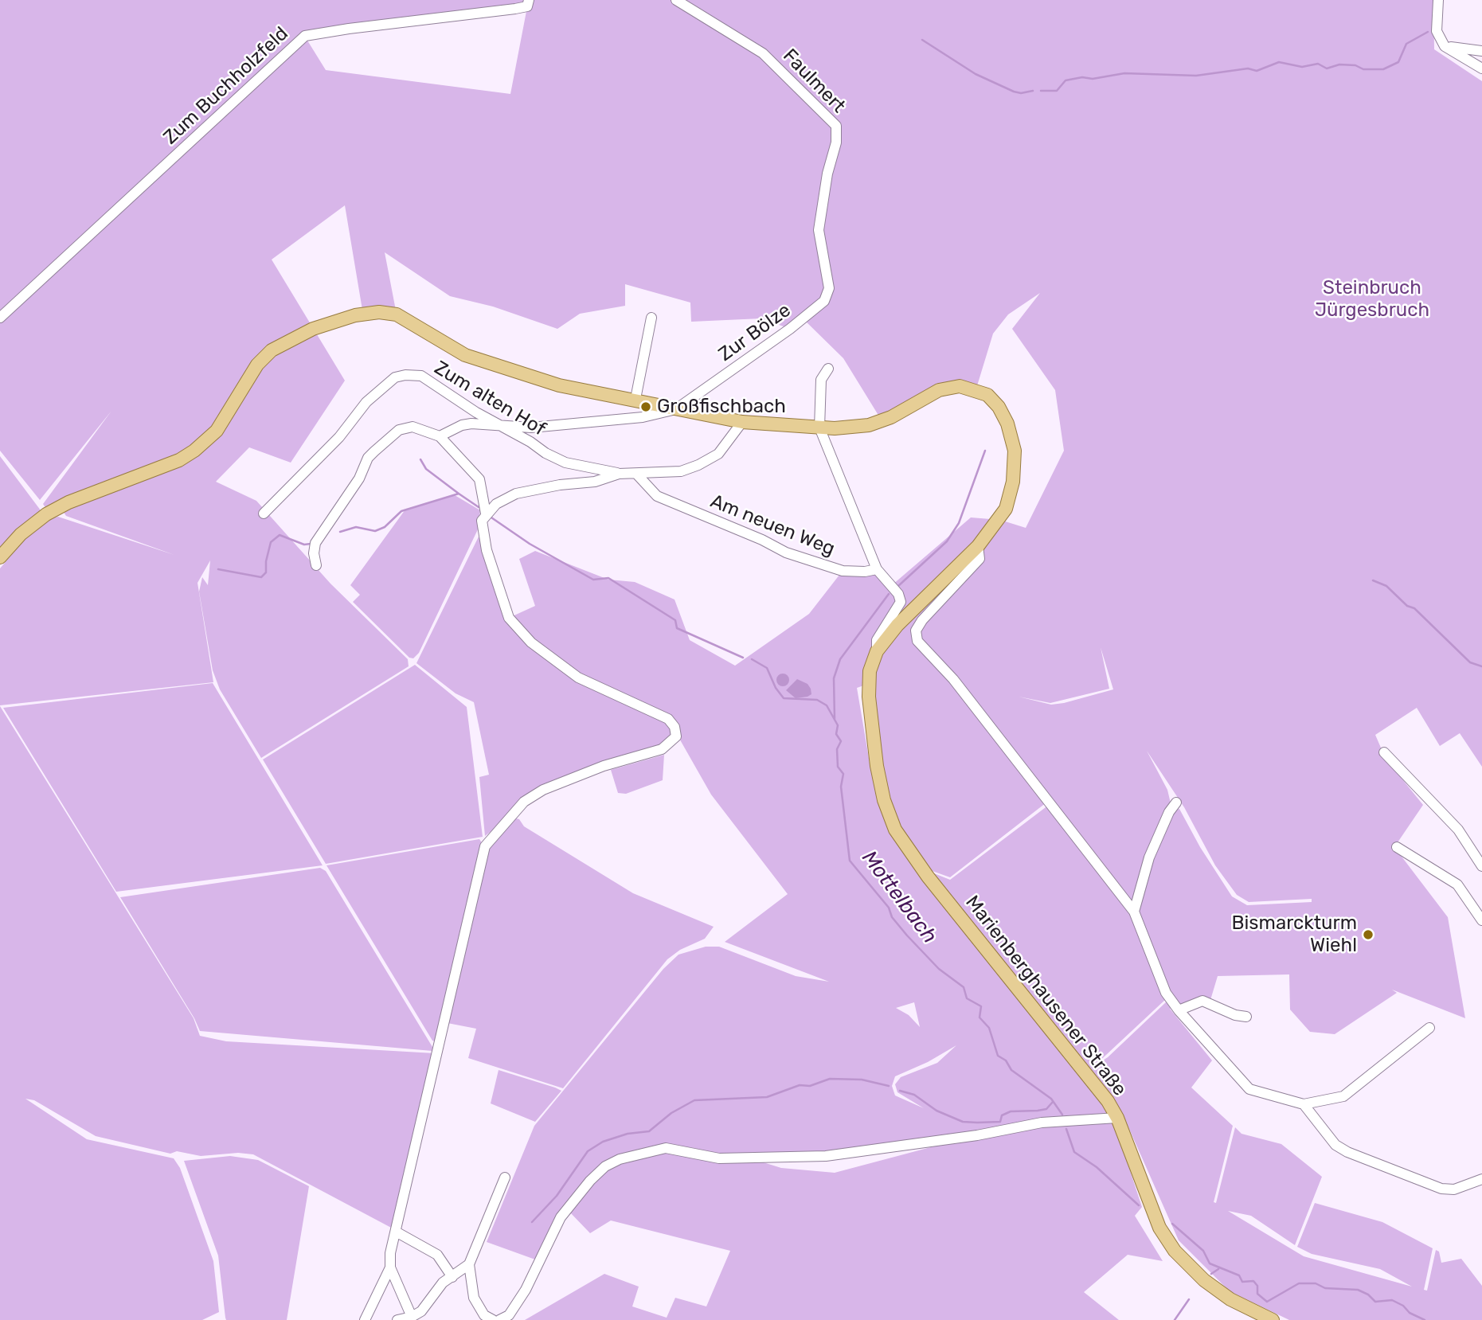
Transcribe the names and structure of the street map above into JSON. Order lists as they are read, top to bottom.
{
  "streets": {
    "main road": ["Marienberghausener Straße"],
    "street": [
      "Faulmert",
      "Zum Buchholzfeld",
      "Zur Bölze",
      "Zum alten Hof",
      "Am neuen Weg"
    ]
  },
  "crossings": [
    ["Faulmert", "Zur Bölze"],
    ["Zum alten Hof", "Am neuen Weg"]
  ],
  "water": ["Mottelbach"],
  "parks": ["Steinbruch Jürgesbruch"],
  "places": ["Großfischbach", "Bismarckturm Wiehl"]
}
